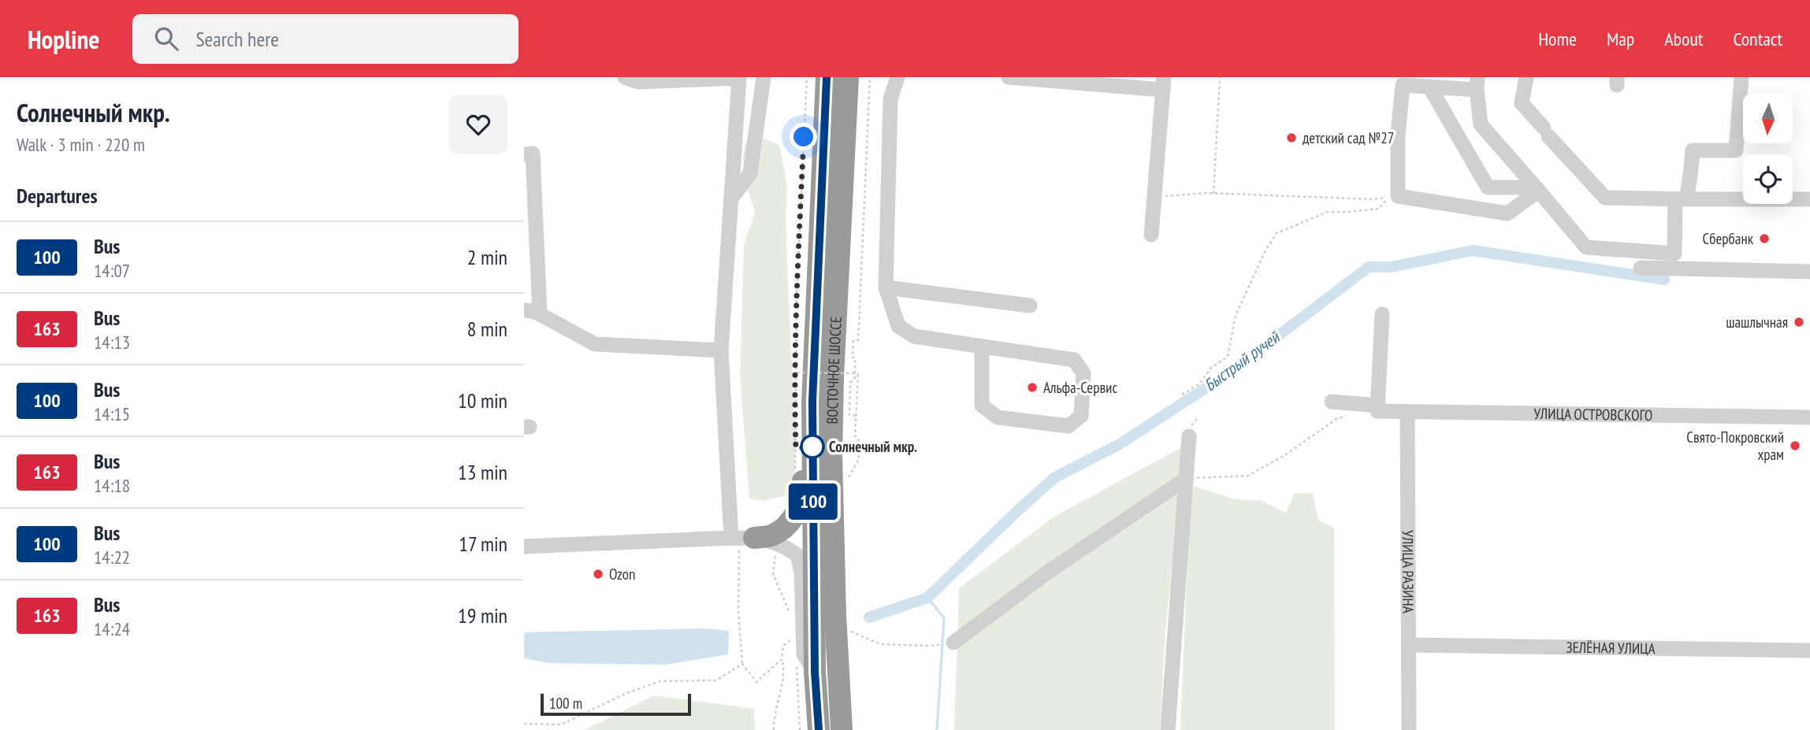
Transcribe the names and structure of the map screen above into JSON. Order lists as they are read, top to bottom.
{
  "streets": {
    "highway": ["ВОСТОЧНОЕ ШОССЕ"],
    "street": ["УЛИЦА ОСТРОВСКОГО", "УЛИЦА РАЗИНА", "ЗЕЛЁНАЯ УЛИЦА"]
  },
  "crossings": [
    ["УЛИЦА ОСТРОВСКОГО", "УЛИЦА РАЗИНА"],
    ["УЛИЦА РАЗИНА", "ЗЕЛЁНАЯ УЛИЦА"]
  ],
  "water": ["Быстрый ручей"],
  "places": [
    "детский сад №27",
    "Сбербанк",
    "шашлычная",
    "Альфа-Сервис",
    "Свято-Покровский храм",
    "Солнечный мкр.",
    "Ozon"
  ],
  "lines": ["bus line 100"],
  "scale_bar": "100 m",
  "north": "bottom",
  "page": {
    "header": "Hopline",
    "search": "Search here",
    "nav": [
      "Home",
      "Map",
      "About",
      "Contact"
    ],
    "heading": [
      ["Солнечный мкр.", "Walk · 3 min · 220 m"],
      "Departures"
    ],
    "on_map": "100",
    "list": [
      {
        "mark": "100",
        "name": "Bus",
        "note": "14:07",
        "value": "2 min"
      },
      {
        "mark": "163",
        "name": "Bus",
        "note": "14:13",
        "value": "8 min"
      },
      {
        "mark": "100",
        "name": "Bus",
        "note": "14:15",
        "value": "10 min"
      },
      {
        "mark": "163",
        "name": "Bus",
        "note": "14:18",
        "value": "13 min"
      },
      {
        "mark": "100",
        "name": "Bus",
        "note": "14:22",
        "value": "17 min"
      },
      {
        "mark": "163",
        "name": "Bus",
        "note": "14:24",
        "value": "19 min"
      }
    ],
    "scale": "100 m"
  }
}
